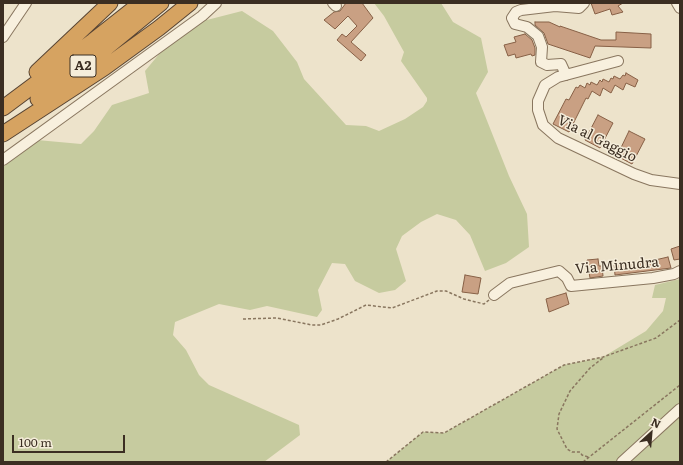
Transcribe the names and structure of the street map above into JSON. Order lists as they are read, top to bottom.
{
  "streets": {
    "highway": ["A2"],
    "street": ["Via al Gaggio", "Via Minudra"]
  },
  "scale_bar": "100 m",
  "north": "top right"
}
